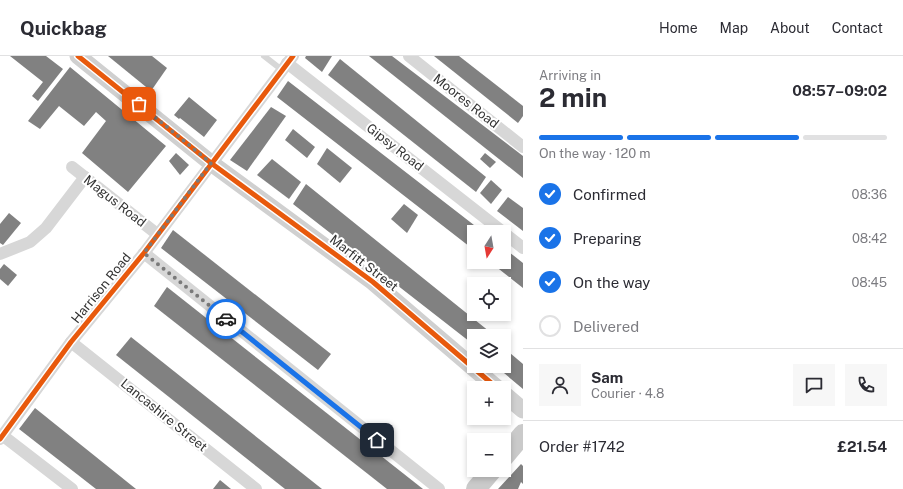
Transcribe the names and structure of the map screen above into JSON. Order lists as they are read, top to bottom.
{
  "streets": {
    "street": [
      "Moores Road",
      "Gipsy Road",
      "Magus Road",
      "Marfitt Street",
      "Harrison Road",
      "Lancashire Street"
    ]
  },
  "crossings": [
    ["Gipsy Road", "Harrison Road"],
    ["Magus Road", "Harrison Road"],
    ["Marfitt Street", "Harrison Road"],
    ["Harrison Road", "Lancashire Street"]
  ],
  "north": "bottom",
  "page": {
    "header": "Quickbag",
    "nav": [
      "Home",
      "Map",
      "About",
      "Contact"
    ],
    "heading": ["2 min", "Arriving in", "08:57–09:02"],
    "panel": [
      "Sam",
      "Courier · 4.8",
      "Order #1742",
      "£21.54"
    ],
    "bar": "On the way · 120 m",
    "list": [
      ["Confirmed", "08:36"],
      ["Preparing", "08:42"],
      ["On the way", "08:45"],
      "Delivered"
    ],
    "map_buttons": ["+", "−"]
  }
}
